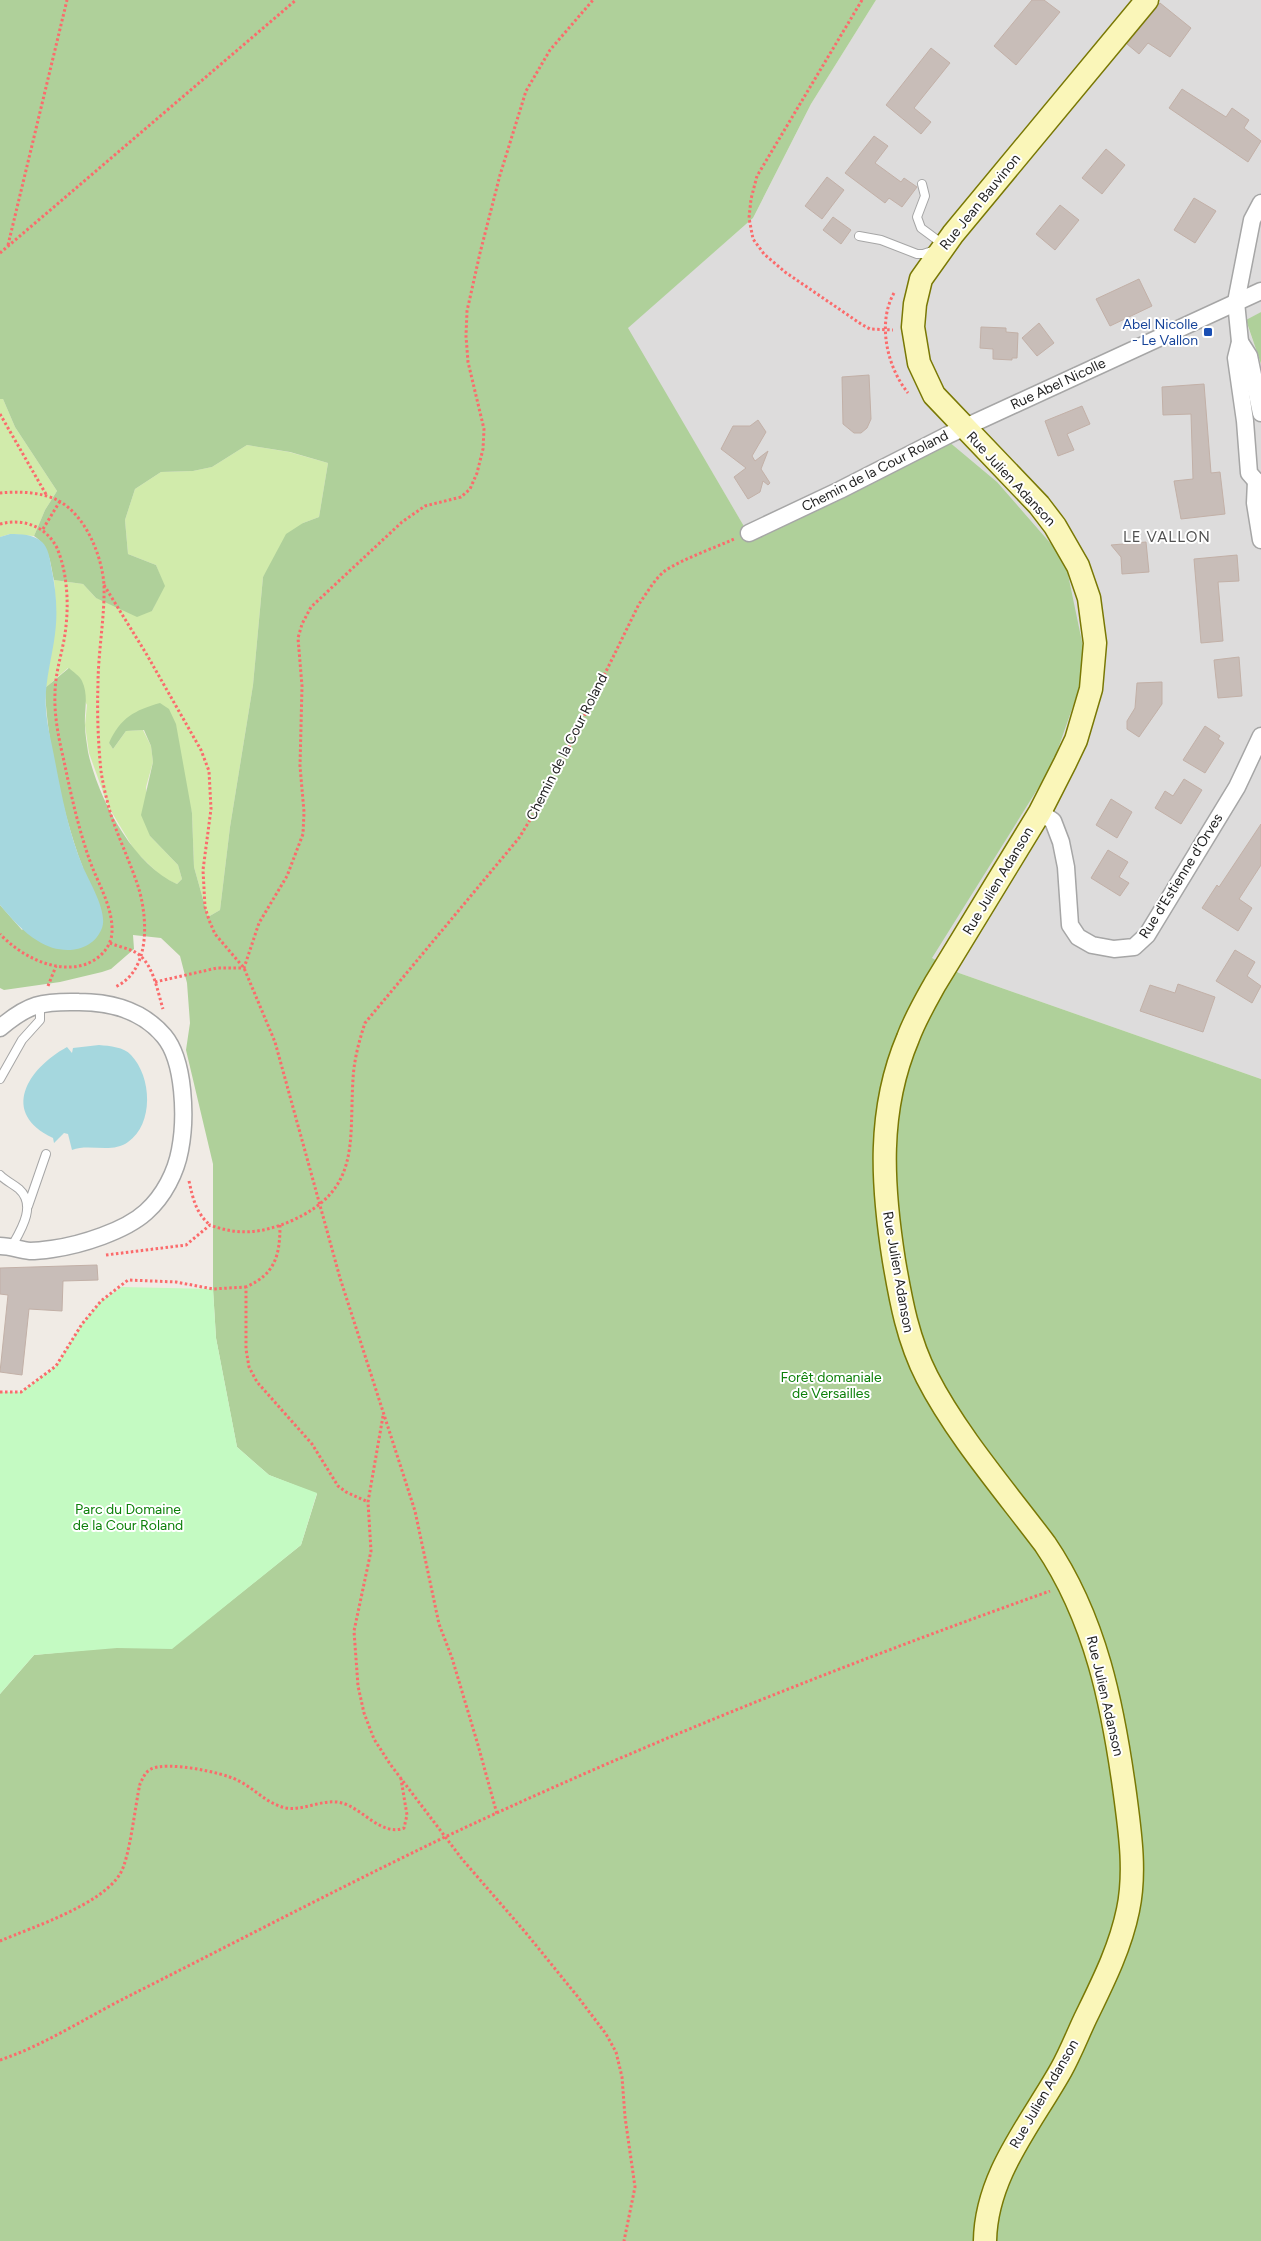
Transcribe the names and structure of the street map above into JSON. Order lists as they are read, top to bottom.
{
  "streets": {
    "main road": ["Rue Jean Bauvinon", "Rue Julien Adanson"],
    "street": ["Rue Abel Nicolle", "Chemin de la Cour Roland", "Rue d'Estienne d'Orves"]
  },
  "crossings": [
    ["Rue Jean Bauvinon", "Rue Abel Nicolle"],
    ["Rue Jean Bauvinon", "Chemin de la Cour Roland"],
    ["Rue Jean Bauvinon", "Rue Julien Adanson"],
    ["Rue Abel Nicolle", "Chemin de la Cour Roland"],
    ["Rue Abel Nicolle", "Rue Julien Adanson"],
    ["Chemin de la Cour Roland", "Rue Julien Adanson"],
    ["Rue Julien Adanson", "Rue d'Estienne d'Orves"]
  ],
  "districts": ["LE VALLON"],
  "parks": ["Forêt domaniale de Versailles", "Parc du Domaine de la Cour Roland"],
  "places": {
    "transit": ["Abel Nicolle - Le Vallon"]
  }
}
